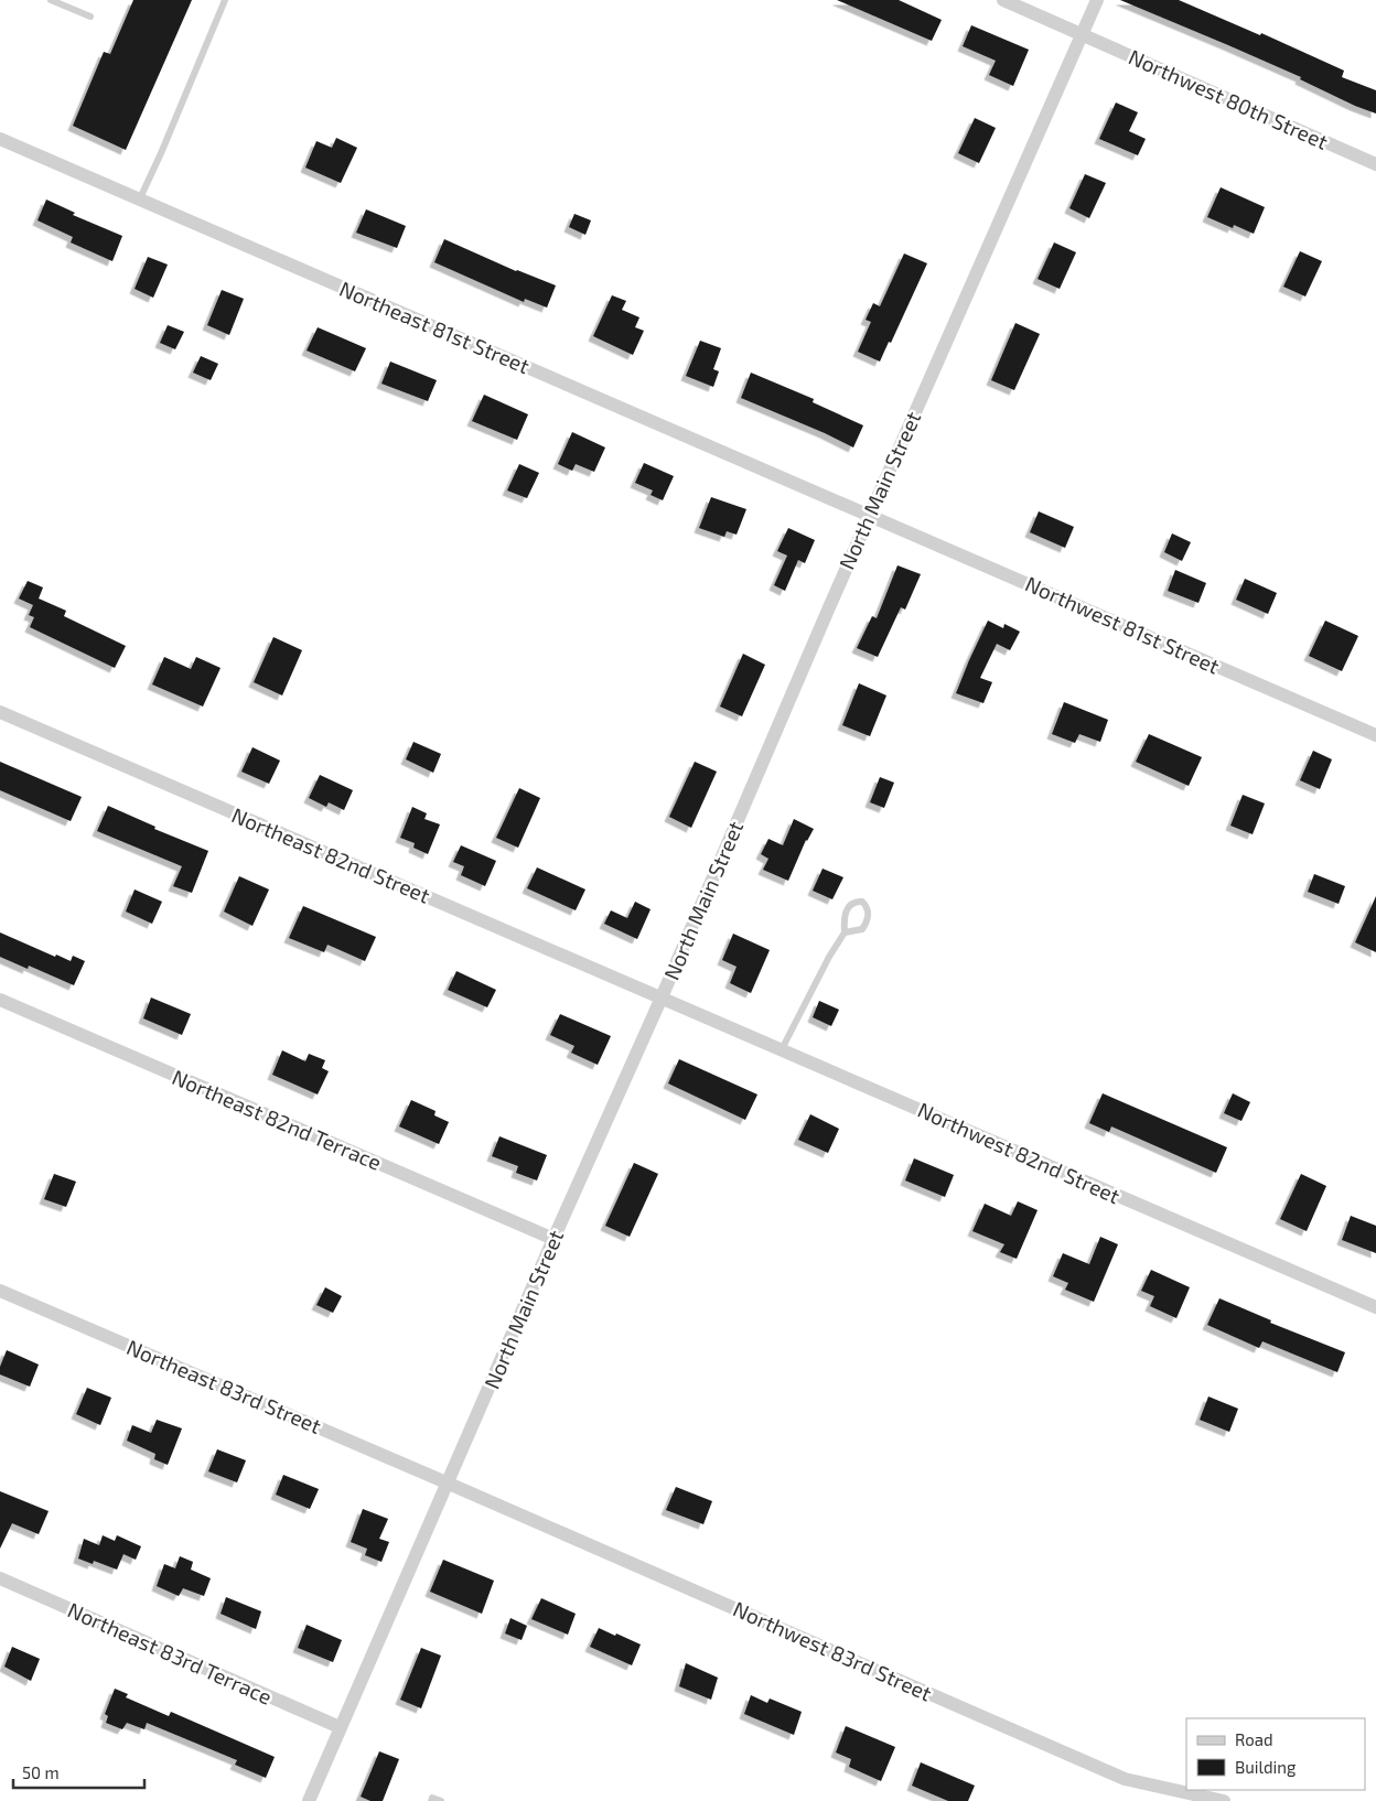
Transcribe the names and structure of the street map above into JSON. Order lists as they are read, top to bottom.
{
  "streets": {
    "street": [
      "Northwest 80th Street",
      "Northeast 81st Street",
      "North Main Street",
      "Northwest 81st Street",
      "Northeast 82nd Street",
      "Northeast 82nd Terrace",
      "Northwest 82nd Street",
      "Northeast 83rd Street",
      "Northwest 83rd Street",
      "Northeast 83rd Terrace"
    ]
  },
  "crossings": [
    ["Northwest 80th Street", "North Main Street"],
    ["Northeast 81st Street", "North Main Street"],
    ["Northeast 81st Street", "Northwest 81st Street"],
    ["North Main Street", "Northwest 81st Street"],
    ["North Main Street", "Northeast 82nd Street"],
    ["North Main Street", "Northeast 82nd Terrace"],
    ["North Main Street", "Northwest 82nd Street"],
    ["North Main Street", "Northeast 83rd Street"],
    ["North Main Street", "Northwest 83rd Street"],
    ["North Main Street", "Northeast 83rd Terrace"],
    ["Northeast 82nd Street", "Northwest 82nd Street"],
    ["Northeast 83rd Street", "Northwest 83rd Street"]
  ],
  "legend": ["Road", "Building"],
  "scale_bar": "50 m"
}
